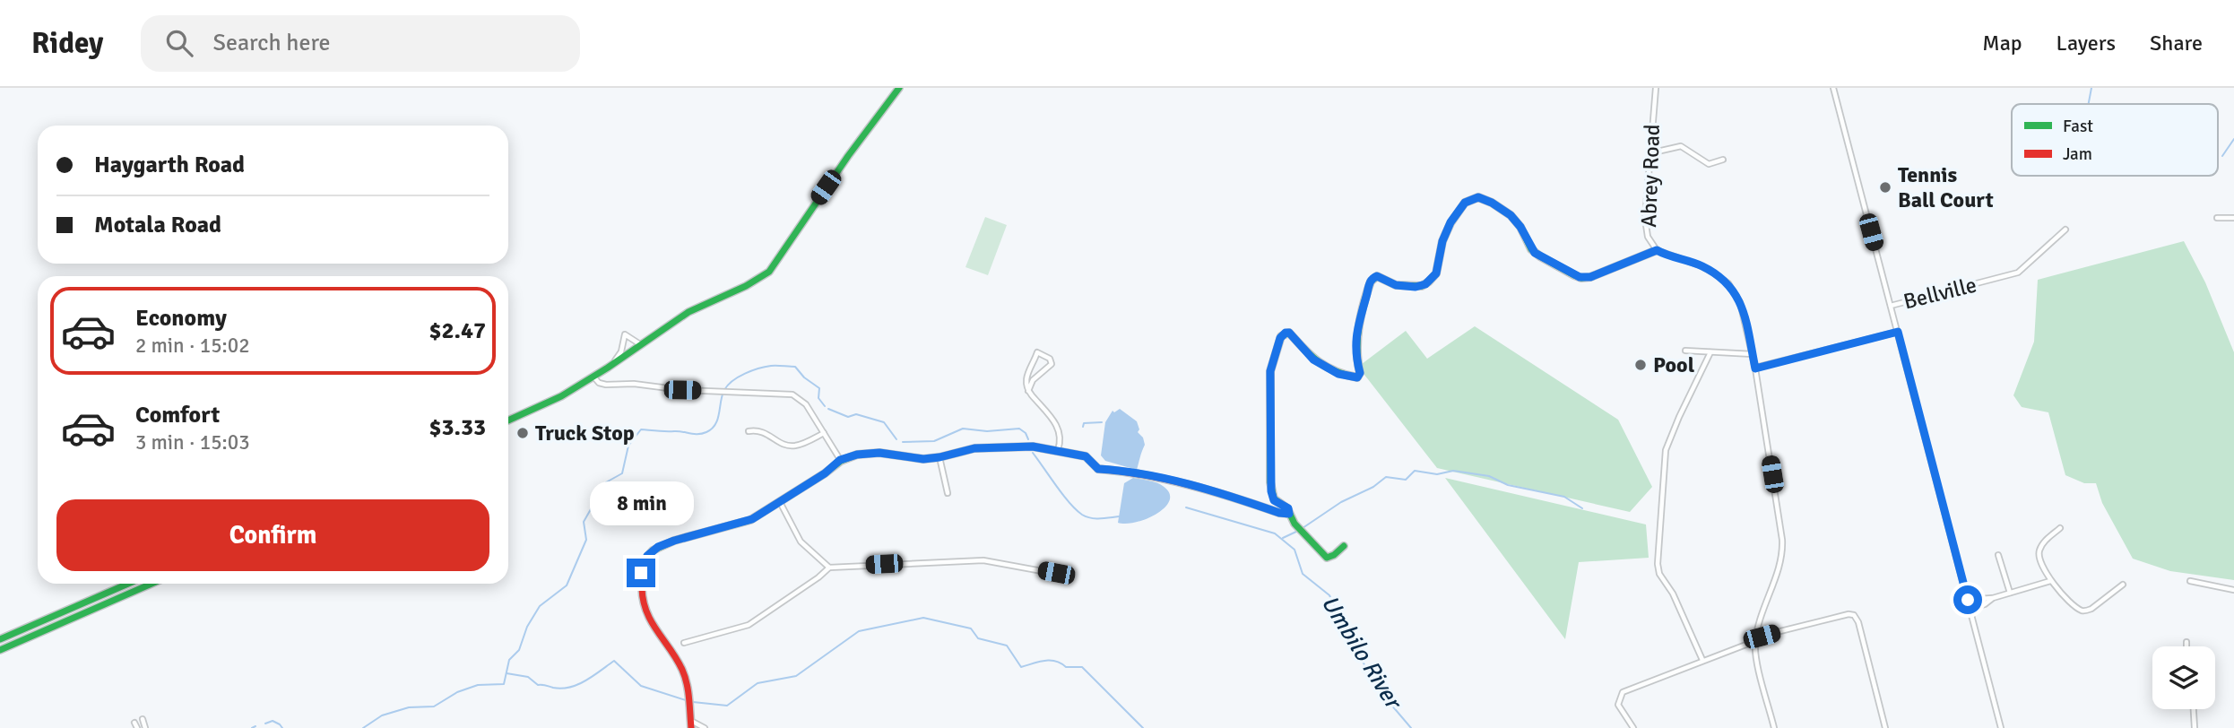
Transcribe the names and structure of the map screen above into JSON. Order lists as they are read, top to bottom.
{
  "streets": {
    "street": ["Abrey Road", "Bellville"]
  },
  "water": ["Umbilo River"],
  "places": ["Tennis Ball Court", "Pool", "Truck Stop"],
  "legend": ["Fast", "Jam"],
  "page": {
    "header": "Ridey",
    "search": "Search here",
    "nav": ["Map", "Layers", "Share"],
    "banner": ["Haygarth Road", "Motala Road"],
    "list": [
      {
        "name": "Economy",
        "note": "2 min · 15:02",
        "value": "$2.47"
      },
      {
        "name": "Comfort",
        "note": "3 min · 15:03",
        "value": "$3.33"
      }
    ],
    "bubble": "8 min",
    "buttons": "Confirm"
  }
}
